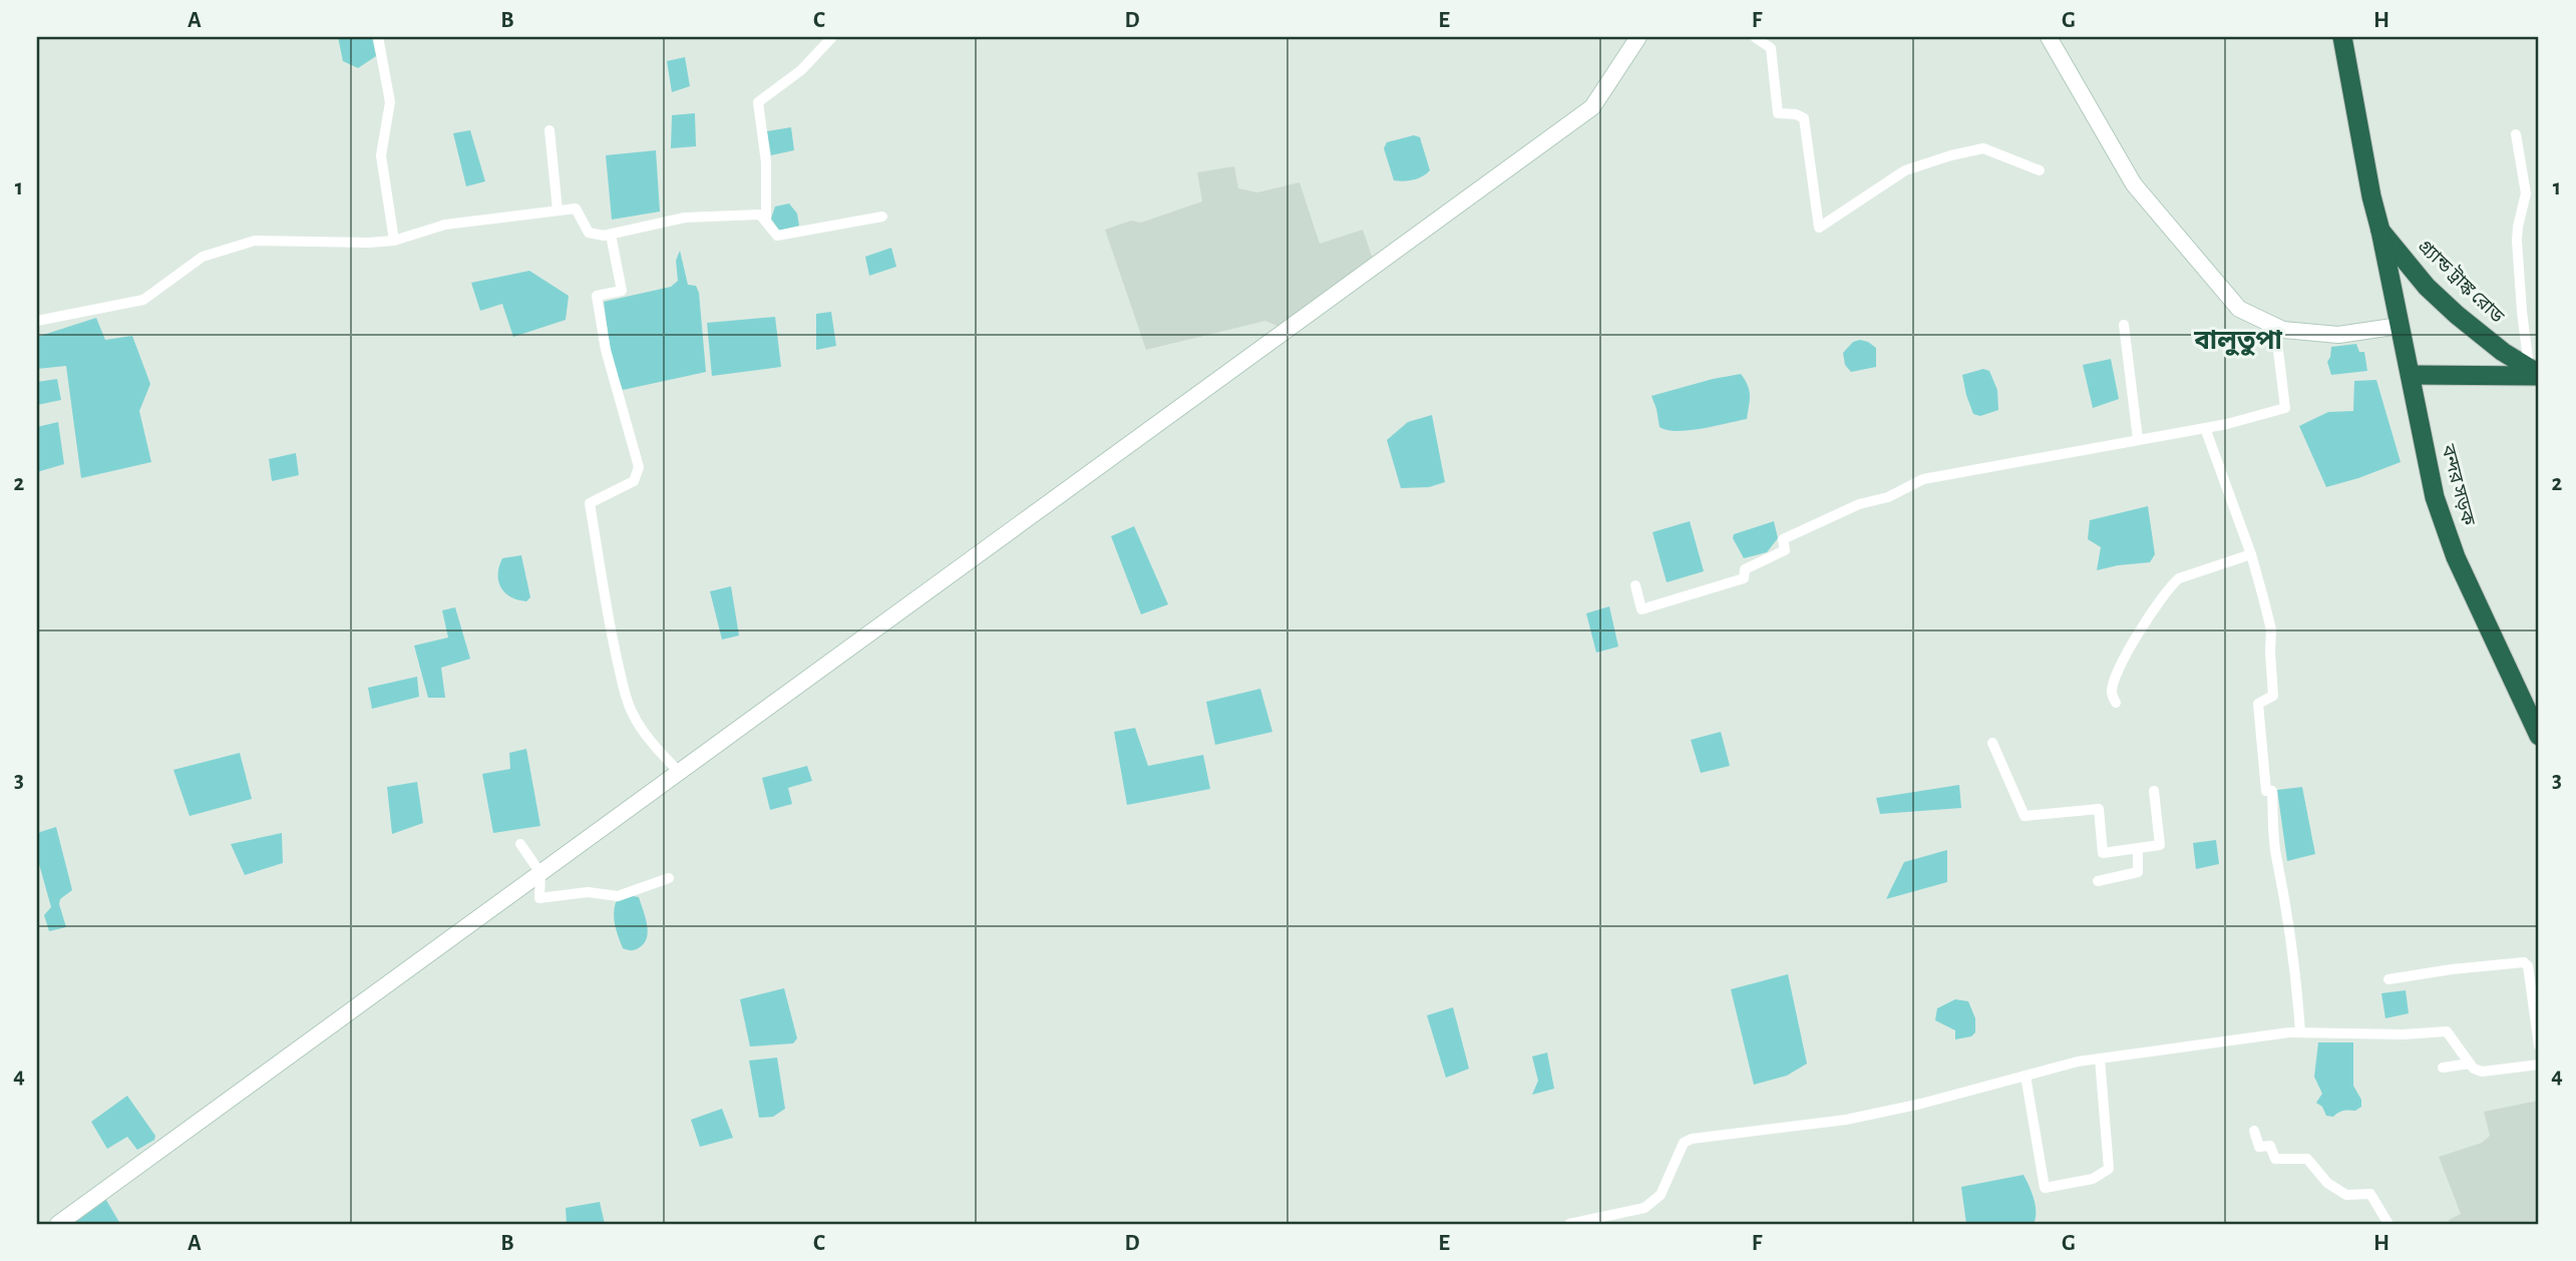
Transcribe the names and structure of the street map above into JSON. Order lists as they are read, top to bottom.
{
  "streets": {
    "highway": ["গ্র্যান্ড ট্রাঙ্ক রোড", "বন্দর সড়ক"]
  },
  "crossings": [
    ["গ্র্যান্ড ট্রাঙ্ক রোড", "বন্দর সড়ক"]
  ],
  "districts": ["বালুতুপা"],
  "grid": {
    "columns": [
      "A",
      "B",
      "C",
      "D",
      "E",
      "F",
      "G",
      "H"
    ],
    "rows": [
      "1",
      "2",
      "3",
      "4"
    ]
  }
}
